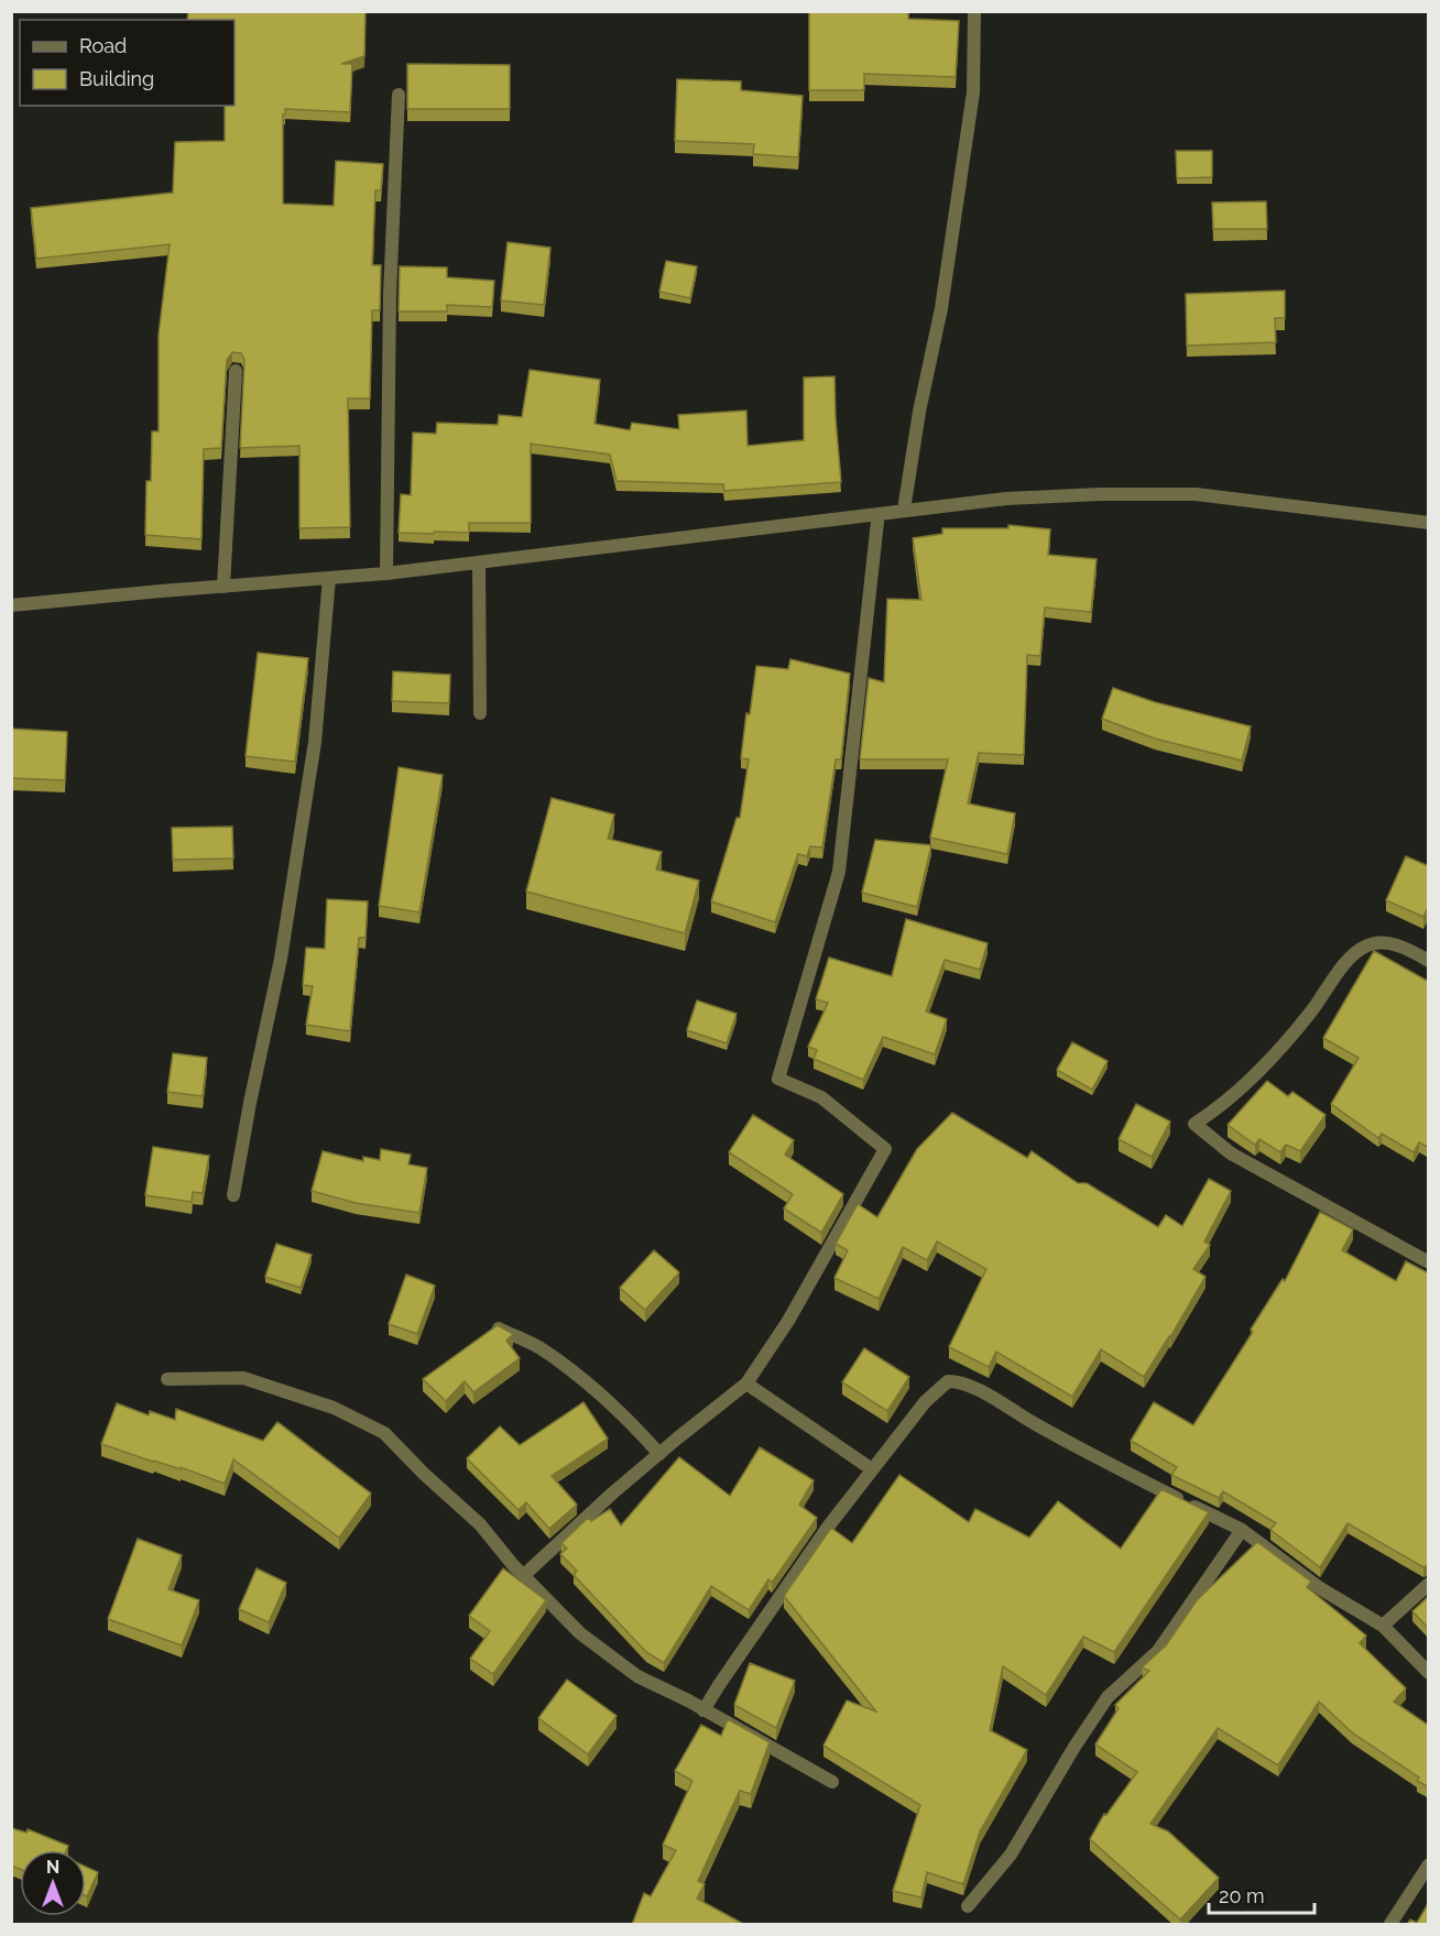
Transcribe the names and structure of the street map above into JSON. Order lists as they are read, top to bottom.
{
  "legend": ["Road", "Building"],
  "scale_bar": "20 m",
  "north": "top"
}
